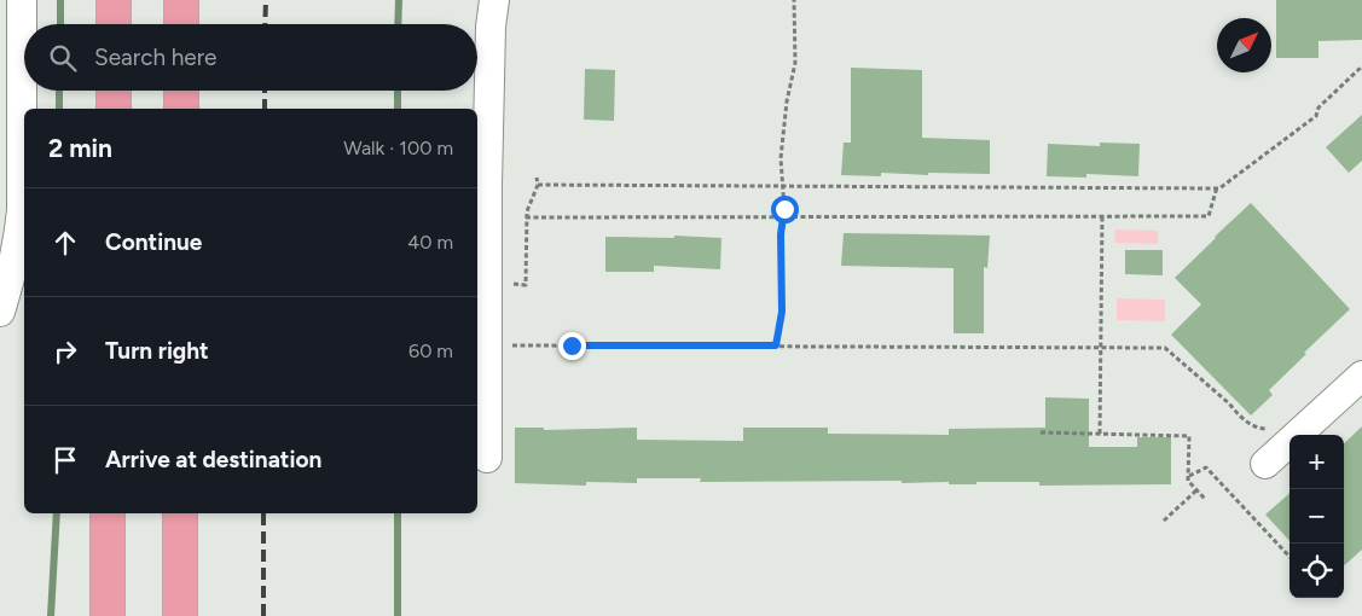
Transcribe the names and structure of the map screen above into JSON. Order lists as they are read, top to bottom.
{
  "north": "top right",
  "page": {
    "search": "Search here",
    "heading": ["2 min", "Walk · 100 m"],
    "list": [
      ["Continue", "40 m"],
      ["Turn right", "60 m"],
      "Arrive at destination"
    ],
    "map_buttons": ["+", "−"]
  }
}
